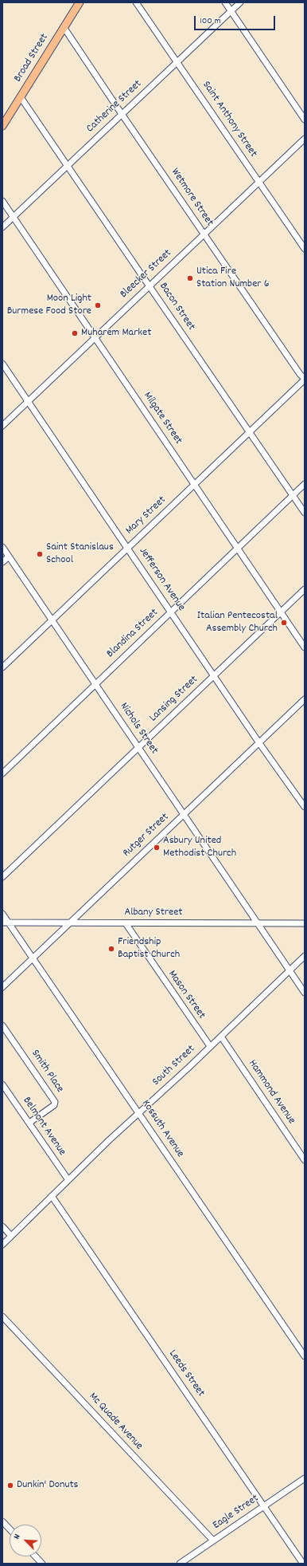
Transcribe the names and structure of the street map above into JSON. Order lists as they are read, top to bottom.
{
  "streets": {
    "main road": ["Broad Street"],
    "street": [
      "Catherine Street",
      "Saint Anthony Street",
      "Wetmore Street",
      "Bleecker Street",
      "Bacon Street",
      "Milgate Street",
      "Mary Street",
      "Jefferson Avenue",
      "Blandina Street",
      "Lansing Street",
      "Nichols Street",
      "Rutger Street",
      "Albany Street",
      "Mason Street",
      "South Street",
      "Smith Place",
      "Hammond Avenue",
      "Belmont Avenue",
      "Kossuth Avenue",
      "Leeds Street",
      "Mc Quade Avenue",
      "Eagle Street"
    ]
  },
  "crossings": [
    ["Broad Street", "Wetmore Street"],
    ["Broad Street", "Bacon Street"],
    ["Catherine Street", "Saint Anthony Street"],
    ["Catherine Street", "Wetmore Street"],
    ["Catherine Street", "Bacon Street"],
    ["Catherine Street", "Milgate Street"],
    ["Saint Anthony Street", "Bleecker Street"],
    ["Wetmore Street", "Bleecker Street"],
    ["Wetmore Street", "Mary Street"],
    ["Bleecker Street", "Bacon Street"],
    ["Bleecker Street", "Milgate Street"],
    ["Bleecker Street", "Jefferson Avenue"],
    ["Bacon Street", "Mary Street"],
    ["Bacon Street", "Blandina Street"],
    ["Milgate Street", "Mary Street"],
    ["Milgate Street", "Blandina Street"],
    ["Milgate Street", "Lansing Street"],
    ["Mary Street", "Jefferson Avenue"],
    ["Mary Street", "Nichols Street"],
    ["Jefferson Avenue", "Blandina Street"],
    ["Jefferson Avenue", "Lansing Street"],
    ["Jefferson Avenue", "Rutger Street"],
    ["Blandina Street", "Nichols Street"],
    ["Lansing Street", "Nichols Street"],
    ["Nichols Street", "Rutger Street"],
    ["Nichols Street", "Albany Street"],
    ["Nichols Street", "South Street"],
    ["Rutger Street", "Albany Street"],
    ["Rutger Street", "Kossuth Avenue"],
    ["Albany Street", "Mason Street"],
    ["Albany Street", "Kossuth Avenue"],
    ["Mason Street", "South Street"],
    ["South Street", "Hammond Avenue"],
    ["South Street", "Belmont Avenue"],
    ["South Street", "Kossuth Avenue"],
    ["South Street", "Leeds Street"],
    ["Smith Place", "Belmont Avenue"],
    ["Leeds Street", "Eagle Street"],
    ["Mc Quade Avenue", "Eagle Street"]
  ],
  "places": [
    "Utica Fire Station Number 6",
    "Moon Light Burmese Food Store",
    "Muharem Market",
    "Saint Stanislaus School",
    "Italian Pentecostal Assembly Church",
    "Asbury United Methodist Church",
    "Friendship Baptist Church",
    "Dunkin' Donuts"
  ],
  "scale_bar": "100 m",
  "north": "top left"
}
